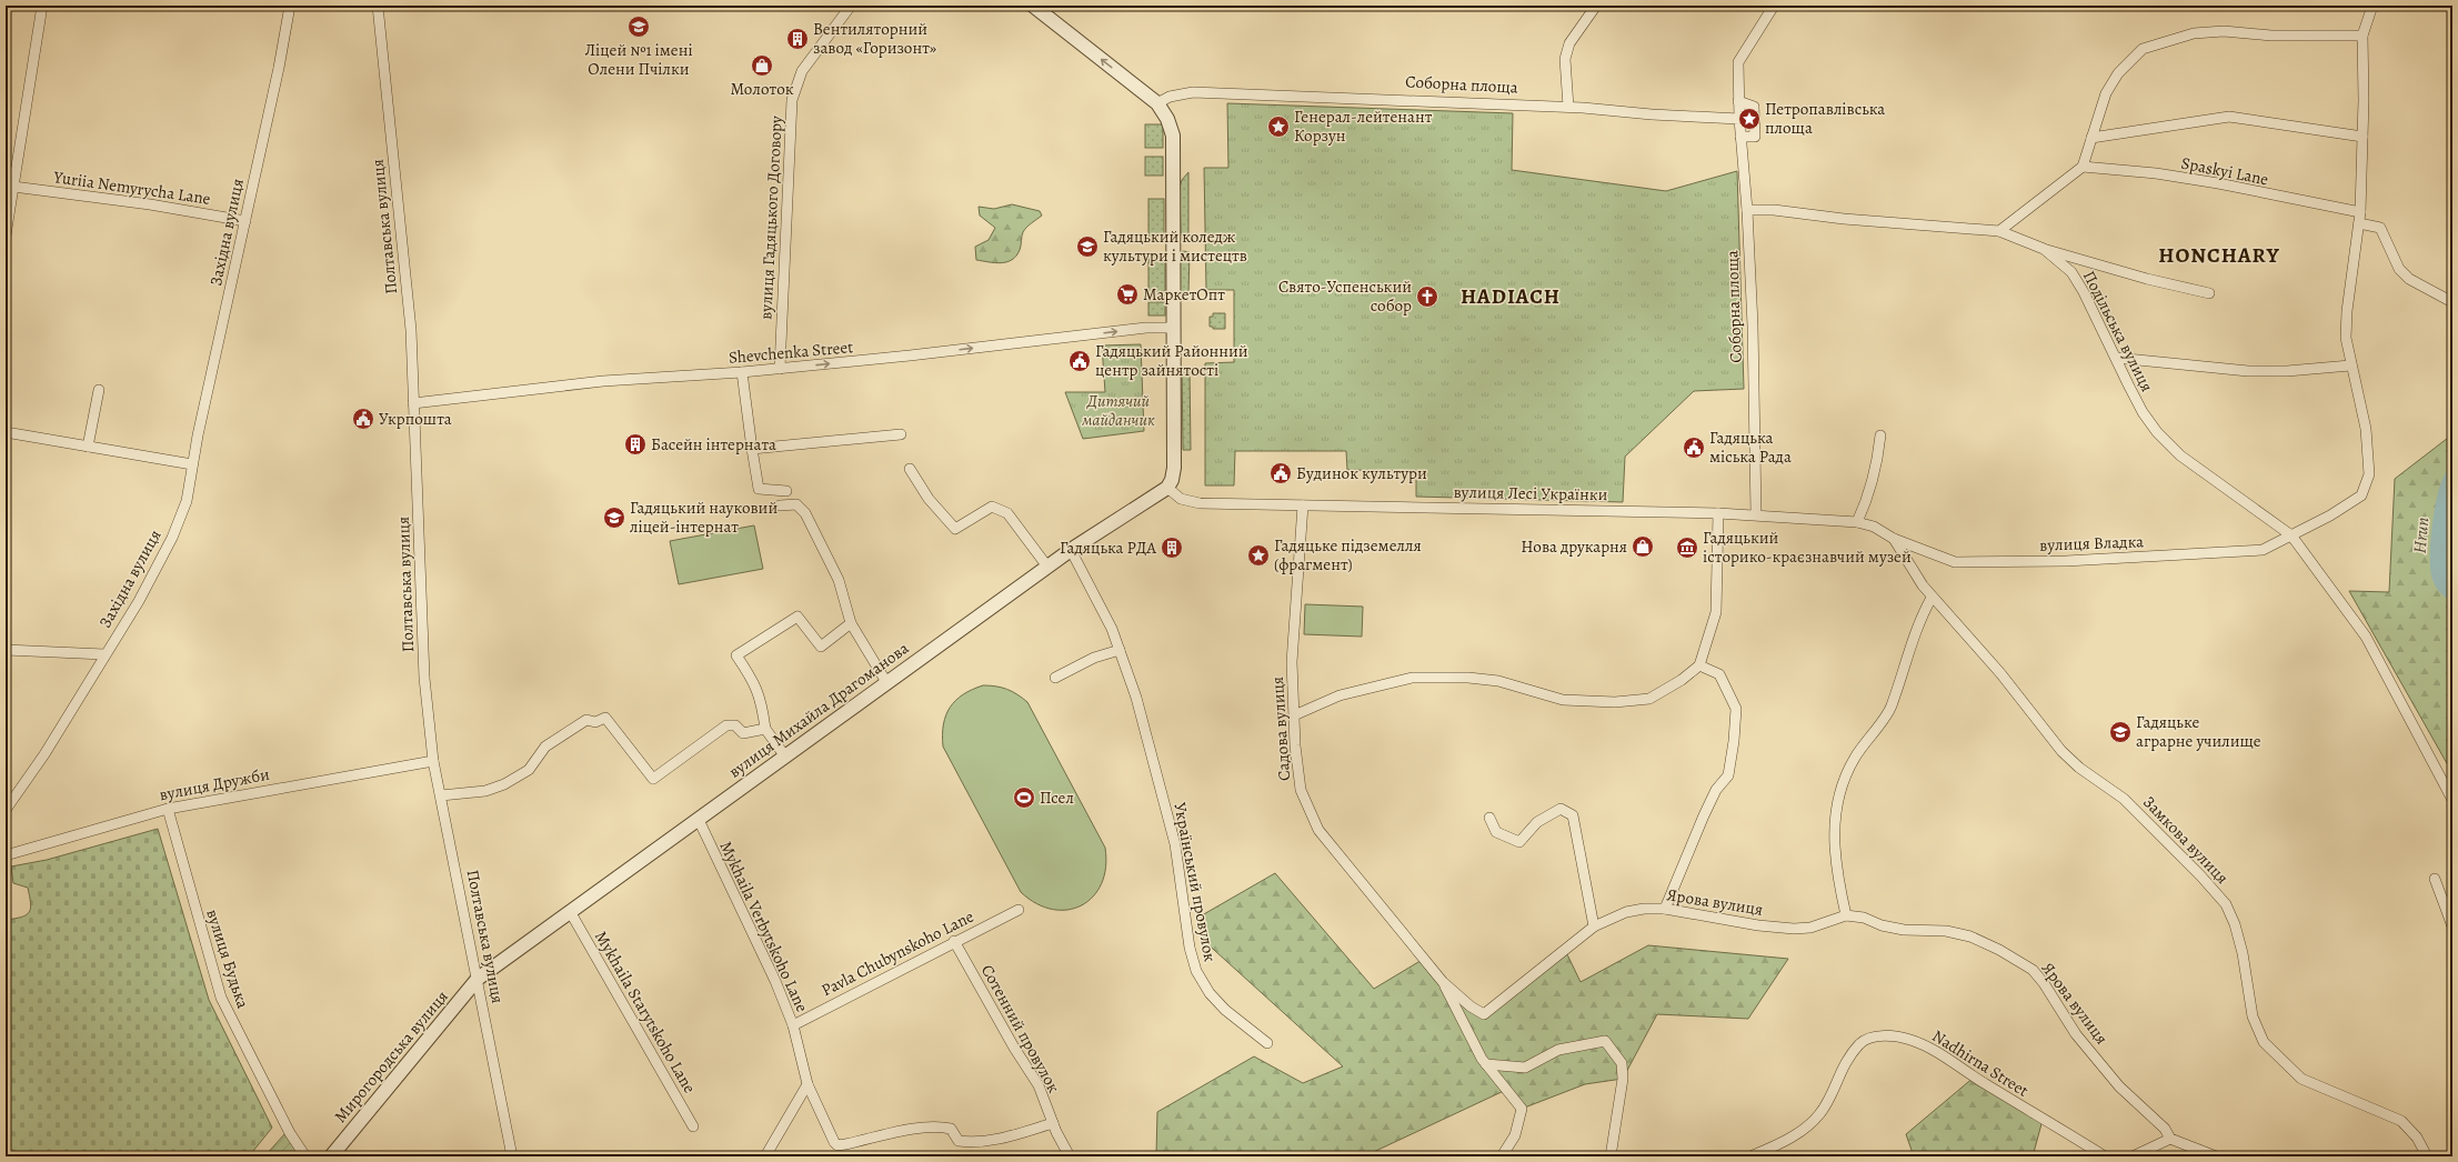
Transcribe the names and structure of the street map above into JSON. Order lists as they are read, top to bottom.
{
  "streets": {
    "street": [
      "Соборна площа",
      "Spaskyi Lane",
      "Yuriia Nemyrycha Lane",
      "вулиця Гадяцького Договору",
      "Полтавська вулиця",
      "Західна вулиця",
      "Подільська вулиця",
      "Shevchenka Street",
      "вулиця Лесі Українки",
      "вулиця Владка",
      "вулиця Михайла Драгоманова",
      "Садова вулиця",
      "вулиця Дружби",
      "Замкова вулиця",
      "Український провулок",
      "Ярова вулиця",
      "Mykhaila Verbytskoho Lane",
      "Pavla Chubynskoho Lane",
      "вулиця Будька",
      "Mykhaila Starytskoho Lane",
      "Сотенний провулок",
      "Мирогородська вулиця",
      "Nadhirna Street"
    ]
  },
  "crossings": [
    ["Соборна площа", "Подільська вулиця"],
    ["Соборна площа", "вулиця Лесі Українки"],
    ["Spaskyi Lane", "вулиця Владка"],
    ["Yuriia Nemyrycha Lane", "Західна вулиця"],
    ["вулиця Гадяцького Договору", "Shevchenka Street"],
    ["Полтавська вулиця", "Shevchenka Street"],
    ["Полтавська вулиця", "вулиця Михайла Драгоманова"],
    ["Полтавська вулиця", "вулиця Дружби"],
    ["Полтавська вулиця", "Мирогородська вулиця"],
    ["Подільська вулиця", "вулиця Владка"],
    ["вулиця Лесі Українки", "вулиця Владка"],
    ["вулиця Лесі Українки", "вулиця Михайла Драгоманова"],
    ["вулиця Лесі Українки", "Садова вулиця"],
    ["вулиця Лесі Українки", "Замкова вулиця"],
    ["вулиця Владка", "Замкова вулиця"],
    ["вулиця Михайла Драгоманова", "Український провулок"],
    ["вулиця Михайла Драгоманова", "Mykhaila Verbytskoho Lane"],
    ["вулиця Михайла Драгоманова", "Mykhaila Starytskoho Lane"],
    ["вулиця Михайла Драгоманова", "Мирогородська вулиця"],
    ["Садова вулиця", "Ярова вулиця"],
    ["вулиця Дружби", "вулиця Будька"],
    ["Mykhaila Verbytskoho Lane", "Pavla Chubynskoho Lane"],
    ["Mykhaila Verbytskoho Lane", "Сотенний провулок"],
    ["Pavla Chubynskoho Lane", "Сотенний провулок"]
  ],
  "one_way": ["Shevchenka Street"],
  "districts": ["HONCHARY", "HADIACH"],
  "water": ["Hrun"],
  "parks": ["Дитячий майданчик"],
  "places": {
    "school or university": [
      "Ліцей №1 імені Олени Пчілки",
      "Гадяцький коледж культури і мистецтв",
      "Гадяцький науковий ліцей-інтернат",
      "Гадяцьке аграрне училище"
    ],
    "building": ["Вентиляторний завод «Горизонт»", "Басейн інтерната", "Гадяцька РДА"],
    "shop": ["Молоток", "Нова друкарня"],
    "place": ["Петропавлівська площа", "Генерал-лейтенант Корзун", "Гадяцьке підземелля (фрагмент)"],
    "supermarket": ["МаркетОпт"],
    "church": ["Свято-Успенський собор"],
    "public building": [
      "Гадяцький Районний центр зайнятості",
      "Укрпошта",
      "Гадяцька міська Рада",
      "Будинок культури"
    ],
    "museum": ["Гадяцький історико-краєзнавчий музей"],
    "sports": ["Псел"]
  }
}
